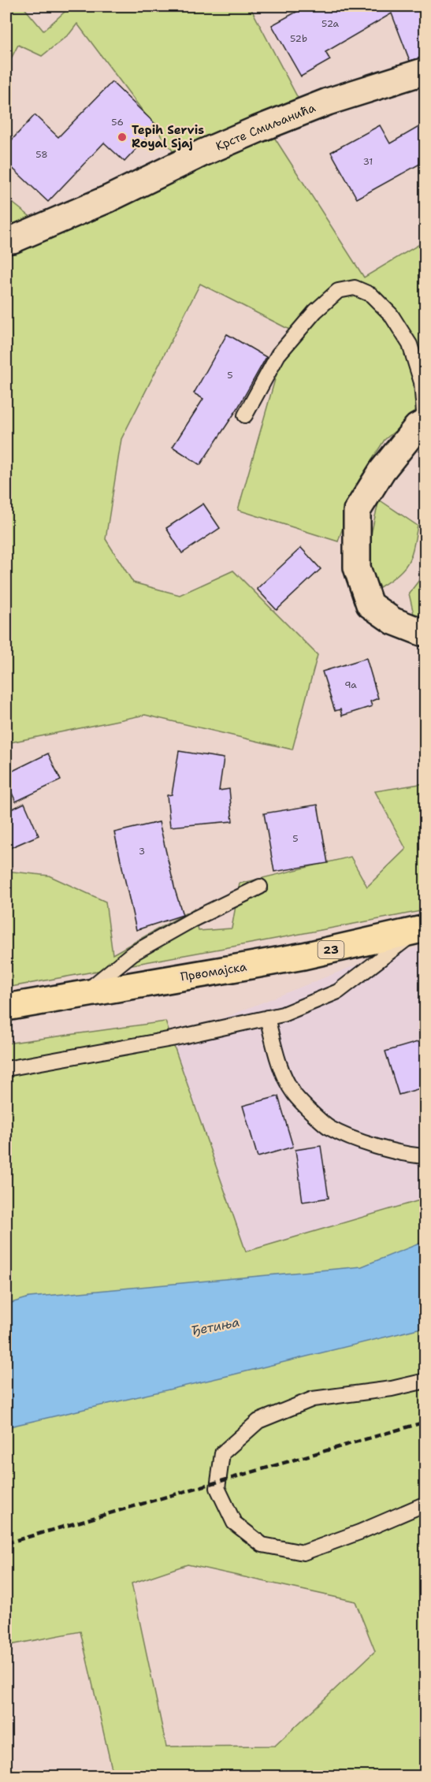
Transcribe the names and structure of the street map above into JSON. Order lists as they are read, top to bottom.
{
  "streets": {
    "main road": ["23", "Првомајска"],
    "street": ["Крсте Смиљанића"]
  },
  "water": ["Ђетиња"],
  "places": ["Tepih Servis Royal Sjaj"],
  "house_numbers": [
    "52a",
    "52b",
    "56",
    "58",
    "31",
    "5",
    "9a",
    "5",
    "3"
  ]
}
